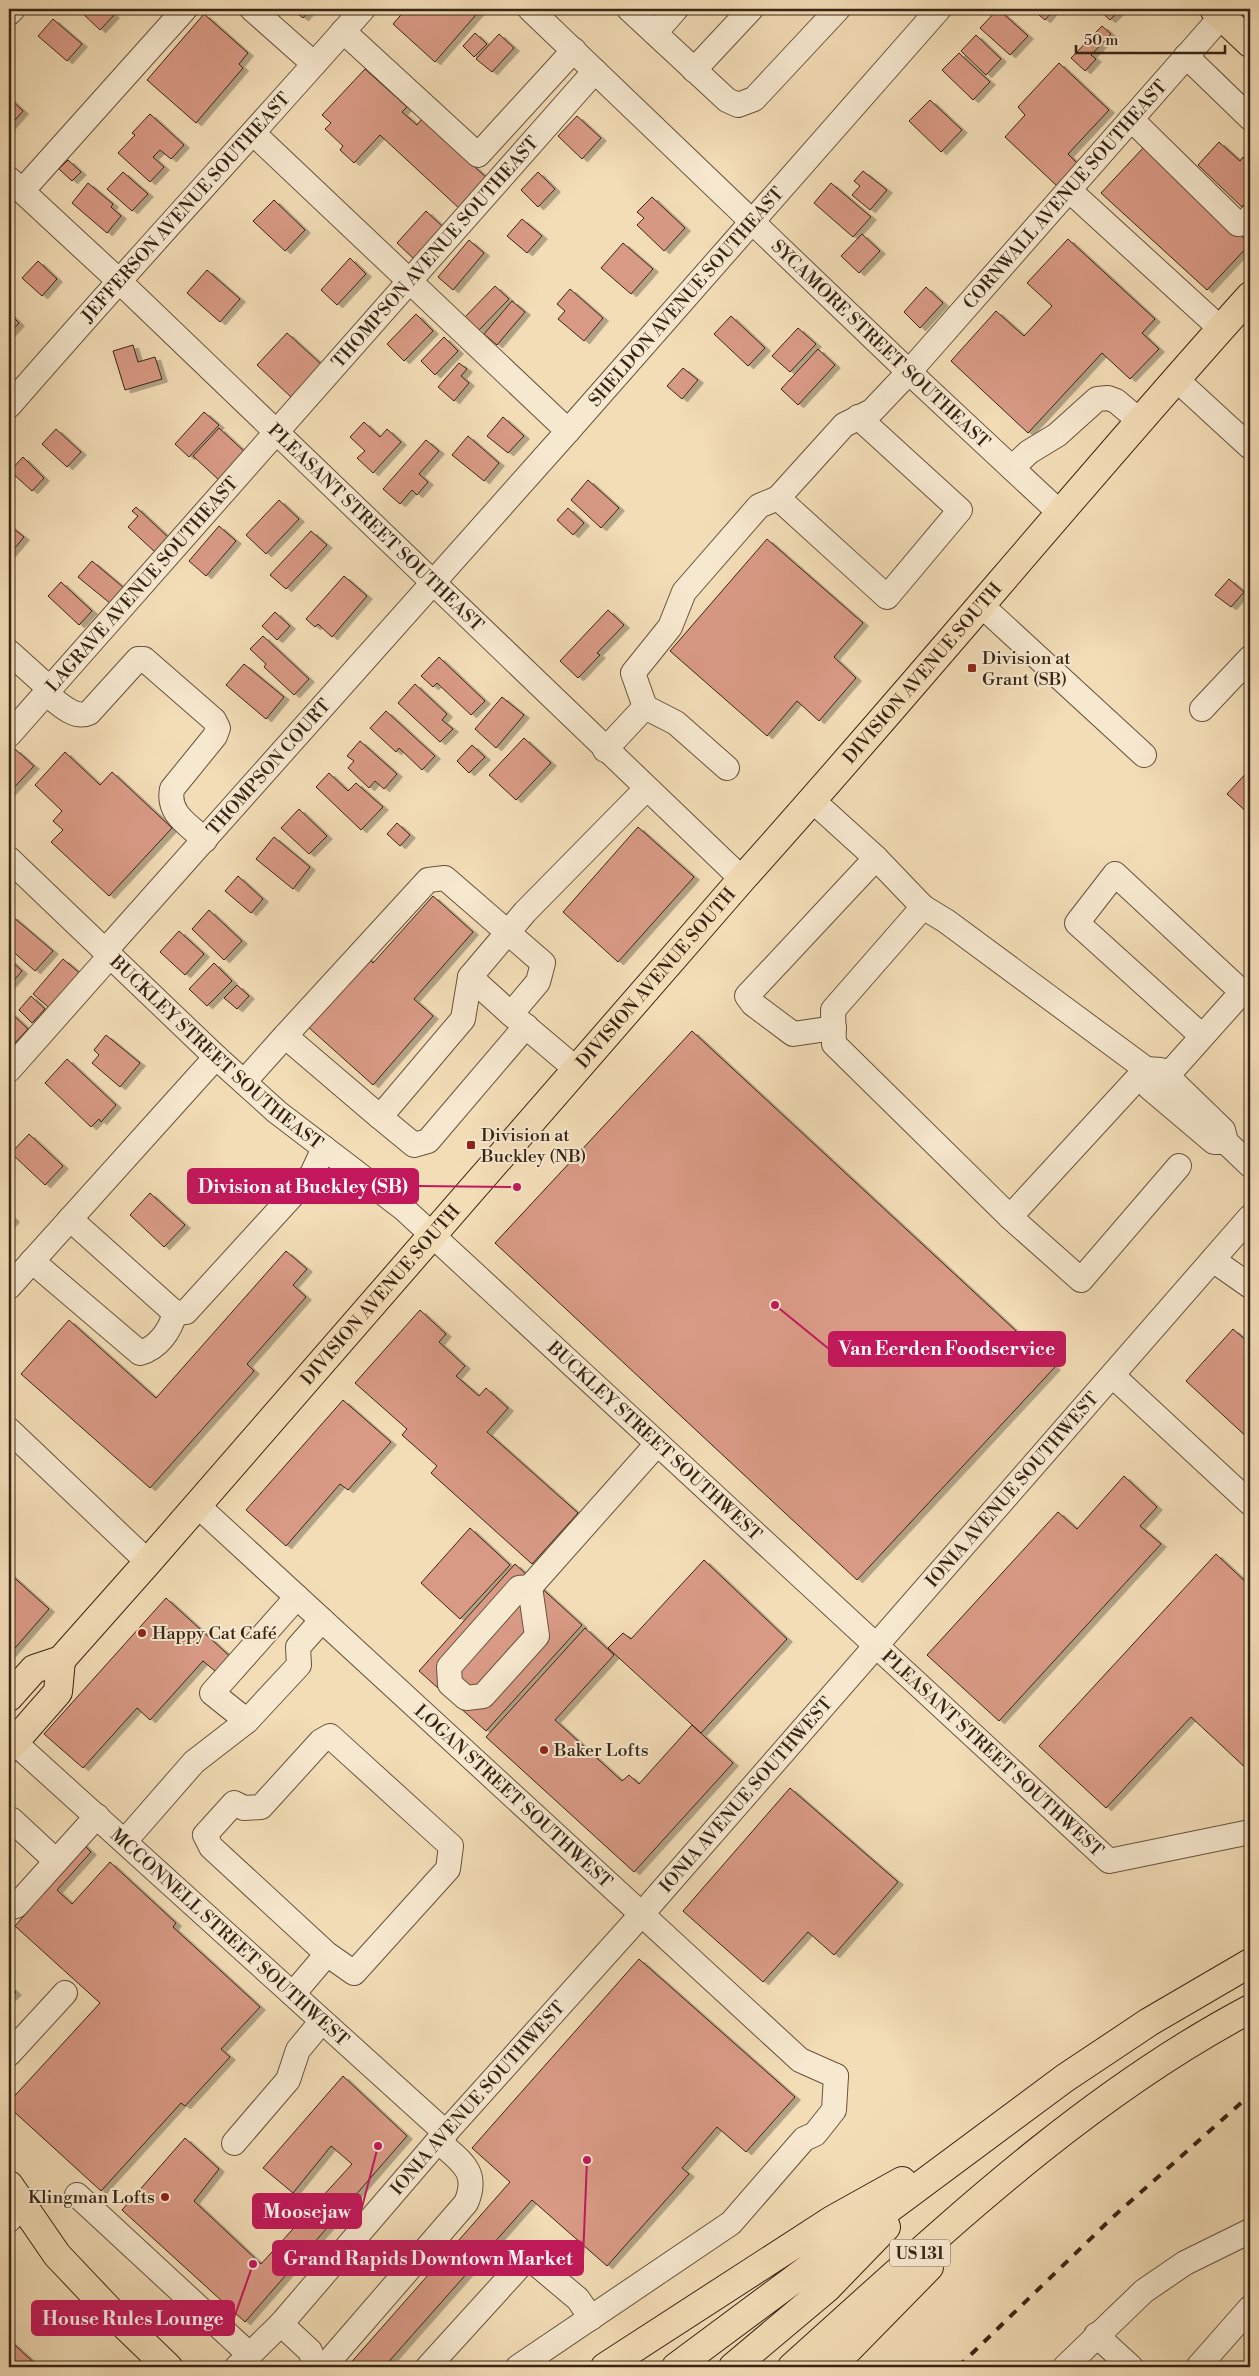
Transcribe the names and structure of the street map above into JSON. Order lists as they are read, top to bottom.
{
  "streets": {
    "main road": ["DIVISION AVENUE SOUTH", "US 131"],
    "street": [
      "CORNWALL AVENUE SOUTHEAST",
      "JEFFERSON AVENUE SOUTHEAST",
      "THOMPSON AVENUE SOUTHEAST",
      "SHELDON AVENUE SOUTHEAST",
      "SYCAMORE STREET SOUTHEAST",
      "PLEASANT STREET SOUTHEAST",
      "LAGRAVE AVENUE SOUTHEAST",
      "THOMPSON COURT",
      "BUCKLEY STREET SOUTHEAST",
      "BUCKLEY STREET SOUTHWEST",
      "IONIA AVENUE SOUTHWEST",
      "PLEASANT STREET SOUTHWEST",
      "LOGAN STREET SOUTHWEST",
      "MCCONNELL STREET SOUTHWEST"
    ]
  },
  "crossings": [
    ["CORNWALL AVENUE SOUTHEAST", "SYCAMORE STREET SOUTHEAST"],
    ["JEFFERSON AVENUE SOUTHEAST", "PLEASANT STREET SOUTHEAST"],
    ["THOMPSON AVENUE SOUTHEAST", "SYCAMORE STREET SOUTHEAST"],
    ["THOMPSON AVENUE SOUTHEAST", "PLEASANT STREET SOUTHEAST"],
    ["THOMPSON AVENUE SOUTHEAST", "LAGRAVE AVENUE SOUTHEAST"],
    ["SHELDON AVENUE SOUTHEAST", "SYCAMORE STREET SOUTHEAST"],
    ["SHELDON AVENUE SOUTHEAST", "PLEASANT STREET SOUTHEAST"],
    ["SHELDON AVENUE SOUTHEAST", "THOMPSON COURT"],
    ["SYCAMORE STREET SOUTHEAST", "DIVISION AVENUE SOUTH"],
    ["PLEASANT STREET SOUTHEAST", "LAGRAVE AVENUE SOUTHEAST"],
    ["PLEASANT STREET SOUTHEAST", "DIVISION AVENUE SOUTH"],
    ["PLEASANT STREET SOUTHEAST", "THOMPSON COURT"],
    ["DIVISION AVENUE SOUTH", "BUCKLEY STREET SOUTHEAST"],
    ["DIVISION AVENUE SOUTH", "BUCKLEY STREET SOUTHWEST"],
    ["DIVISION AVENUE SOUTH", "LOGAN STREET SOUTHWEST"],
    ["THOMPSON COURT", "BUCKLEY STREET SOUTHEAST"],
    ["BUCKLEY STREET SOUTHEAST", "BUCKLEY STREET SOUTHWEST"],
    ["BUCKLEY STREET SOUTHWEST", "IONIA AVENUE SOUTHWEST"],
    ["BUCKLEY STREET SOUTHWEST", "PLEASANT STREET SOUTHWEST"],
    ["IONIA AVENUE SOUTHWEST", "PLEASANT STREET SOUTHWEST"],
    ["IONIA AVENUE SOUTHWEST", "LOGAN STREET SOUTHWEST"],
    ["IONIA AVENUE SOUTHWEST", "MCCONNELL STREET SOUTHWEST"]
  ],
  "places": {
    "transit": ["Division at Grant (SB)", "Division at Buckley (NB)"],
    "other": [
      "Division at Buckley (SB)",
      "Van Eerden Foodservice",
      "Happy Cat Café",
      "Baker Lofts",
      "Moosejaw",
      "Grand Rapids Downtown Market",
      "Klingman Lofts",
      "House Rules Lounge"
    ]
  },
  "scale_bar": "50 m"
}
